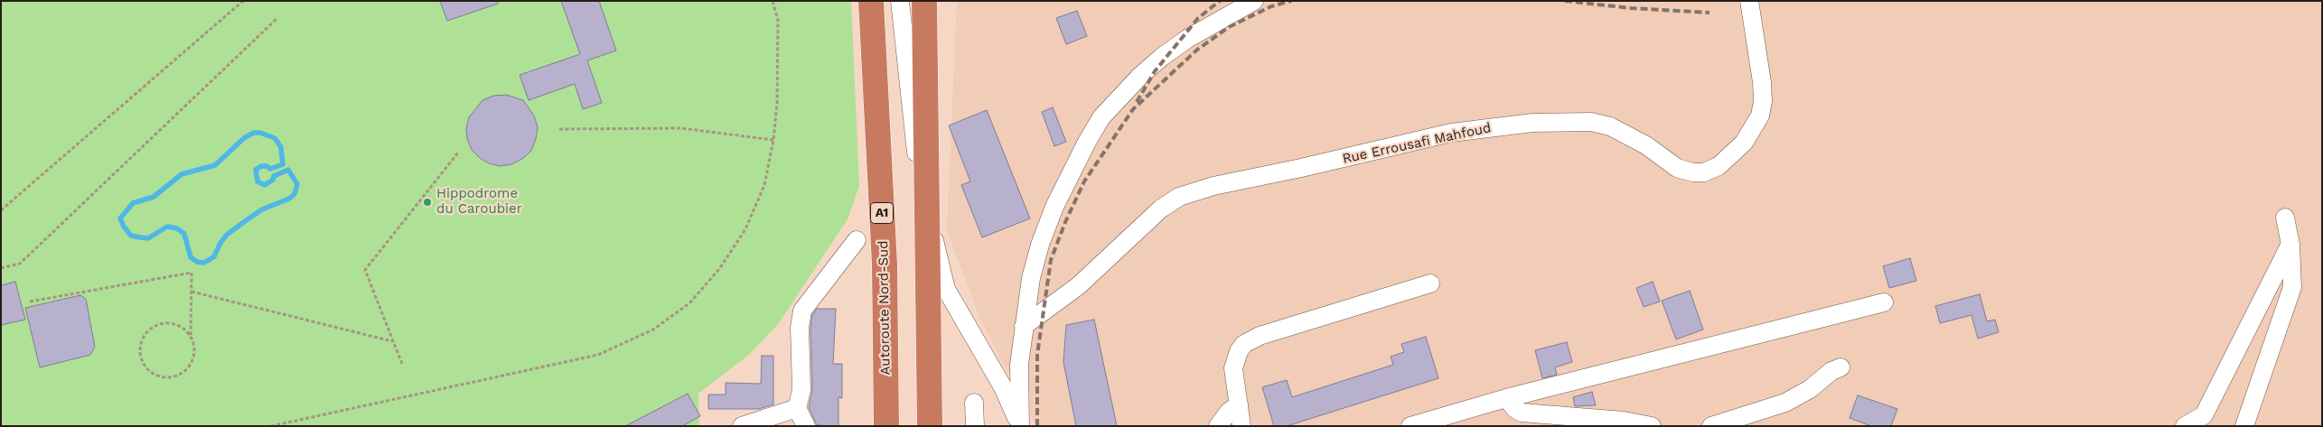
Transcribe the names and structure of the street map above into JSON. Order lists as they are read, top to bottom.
{
  "streets": {
    "highway": ["A1", "Autoroute Nord-Sud"],
    "street": ["Rue Errousafi Mahfoud"]
  },
  "places": ["Hippodrome du Caroubier"]
}
